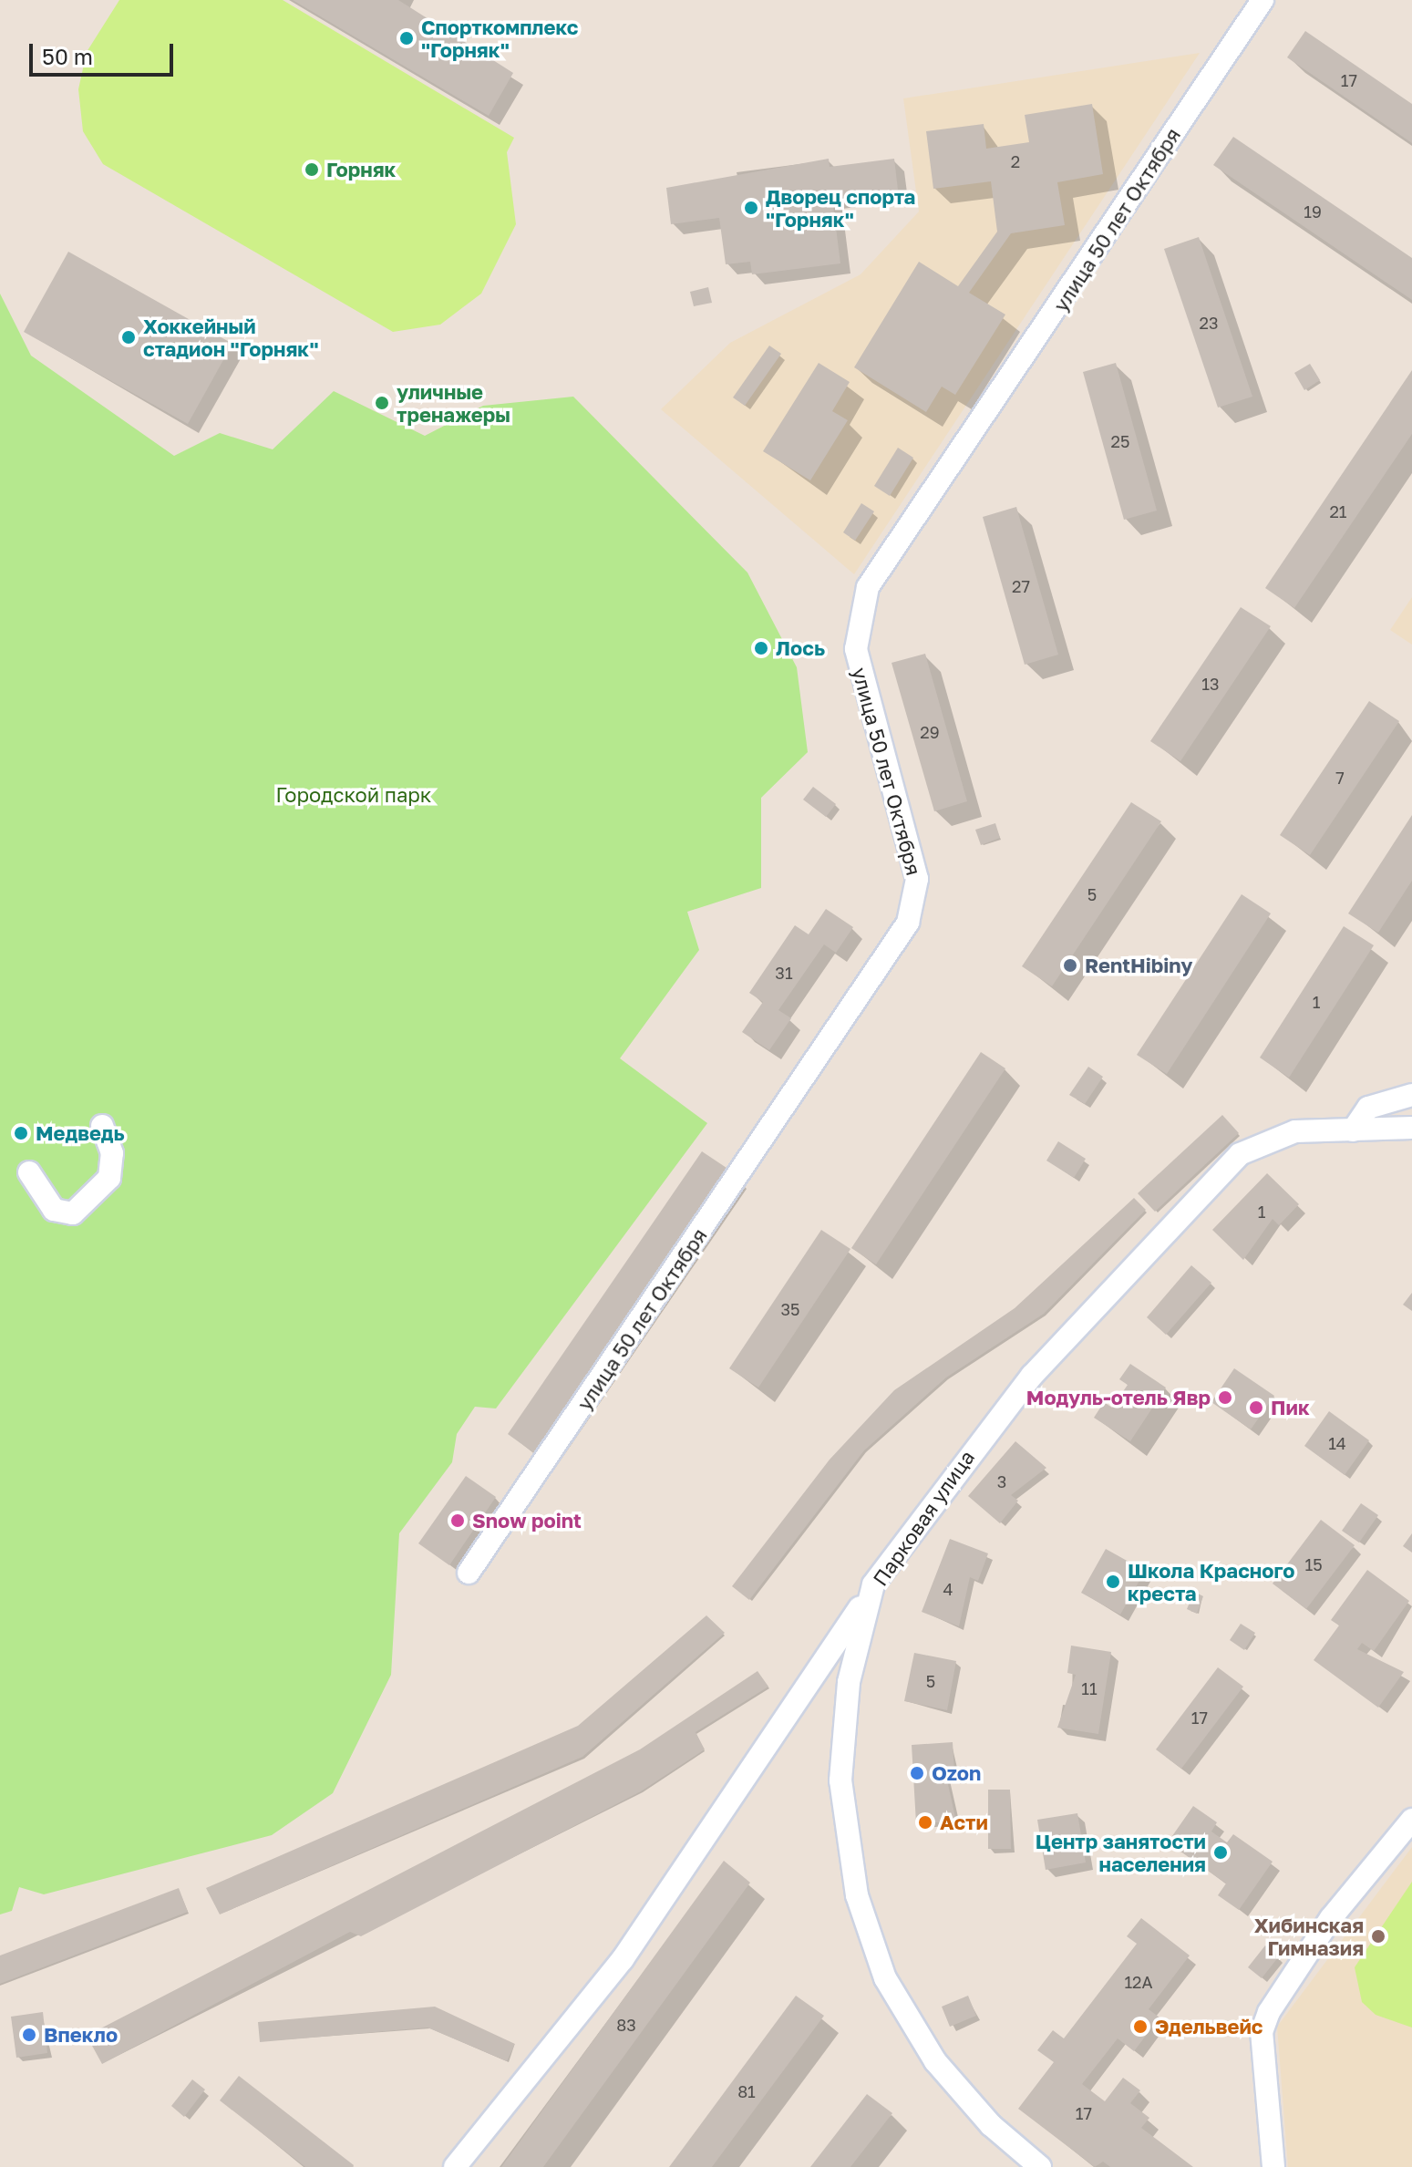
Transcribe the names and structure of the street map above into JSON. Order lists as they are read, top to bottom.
{
  "streets": {
    "street": ["улица 50 лет Октября", "Парковая улица"]
  },
  "parks": ["Городской парк"],
  "places": [
    "Спорткомплекс \"Горняк\"",
    "Горняк",
    "Дворец спорта \"Горняк\"",
    "Хоккейный стадион \"Горняк\"",
    "уличные тренажеры",
    "Лось",
    "RentHibiny",
    "Медведь",
    "Модуль-отель Явр",
    "Пик",
    "Snow point",
    "Школа Красного креста",
    "Ozon",
    "Асти",
    "Центр занятости населения",
    "Хибинская Гимназия",
    "Эдельвейс",
    "Впекло"
  ],
  "house_numbers": [
    "17",
    "2",
    "19",
    "23",
    "25",
    "21",
    "27",
    "13",
    "29",
    "7",
    "5",
    "31",
    "1",
    "1",
    "35",
    "14",
    "3",
    "15",
    "4",
    "5",
    "11",
    "17",
    "12А",
    "83",
    "81",
    "17"
  ],
  "scale_bar": "50 m"
}
